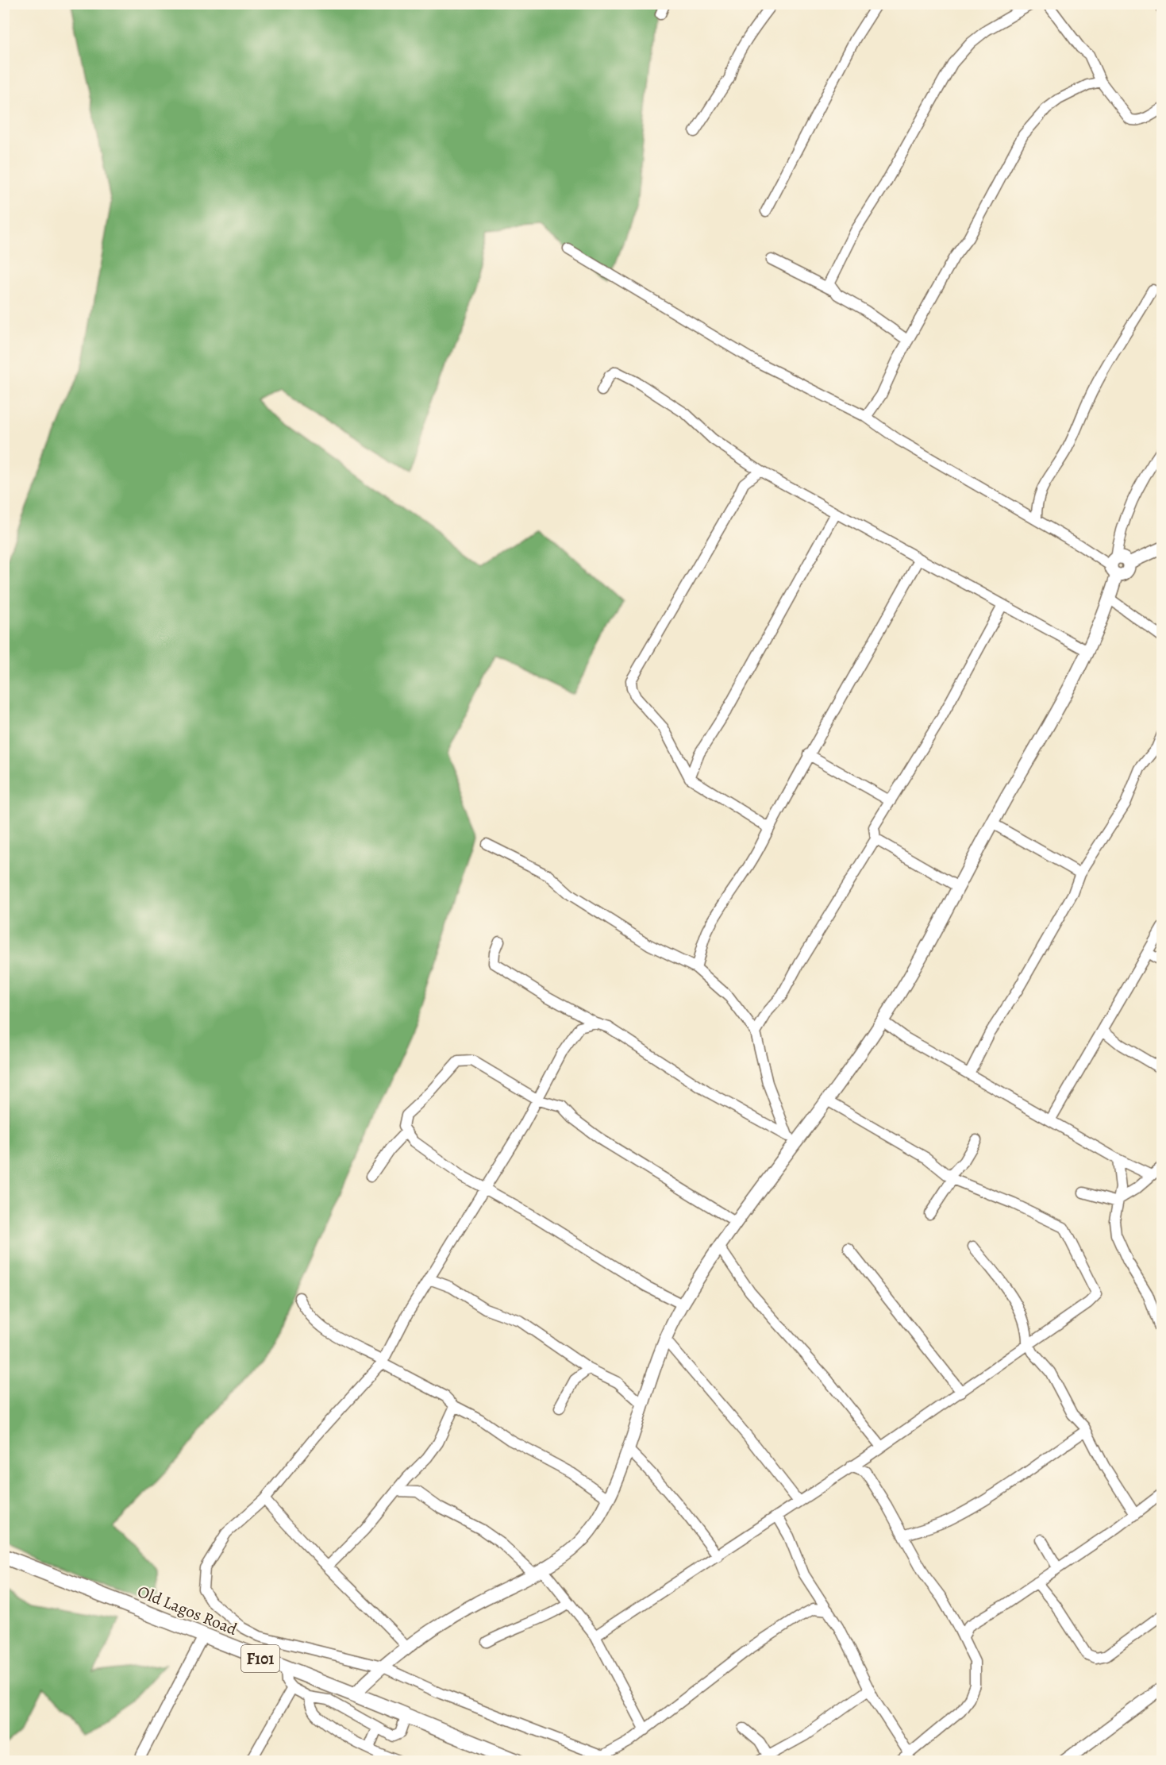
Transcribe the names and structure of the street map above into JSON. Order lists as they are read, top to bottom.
{
  "streets": {
    "main road": ["Old Lagos Road", "F101"]
  }
}
